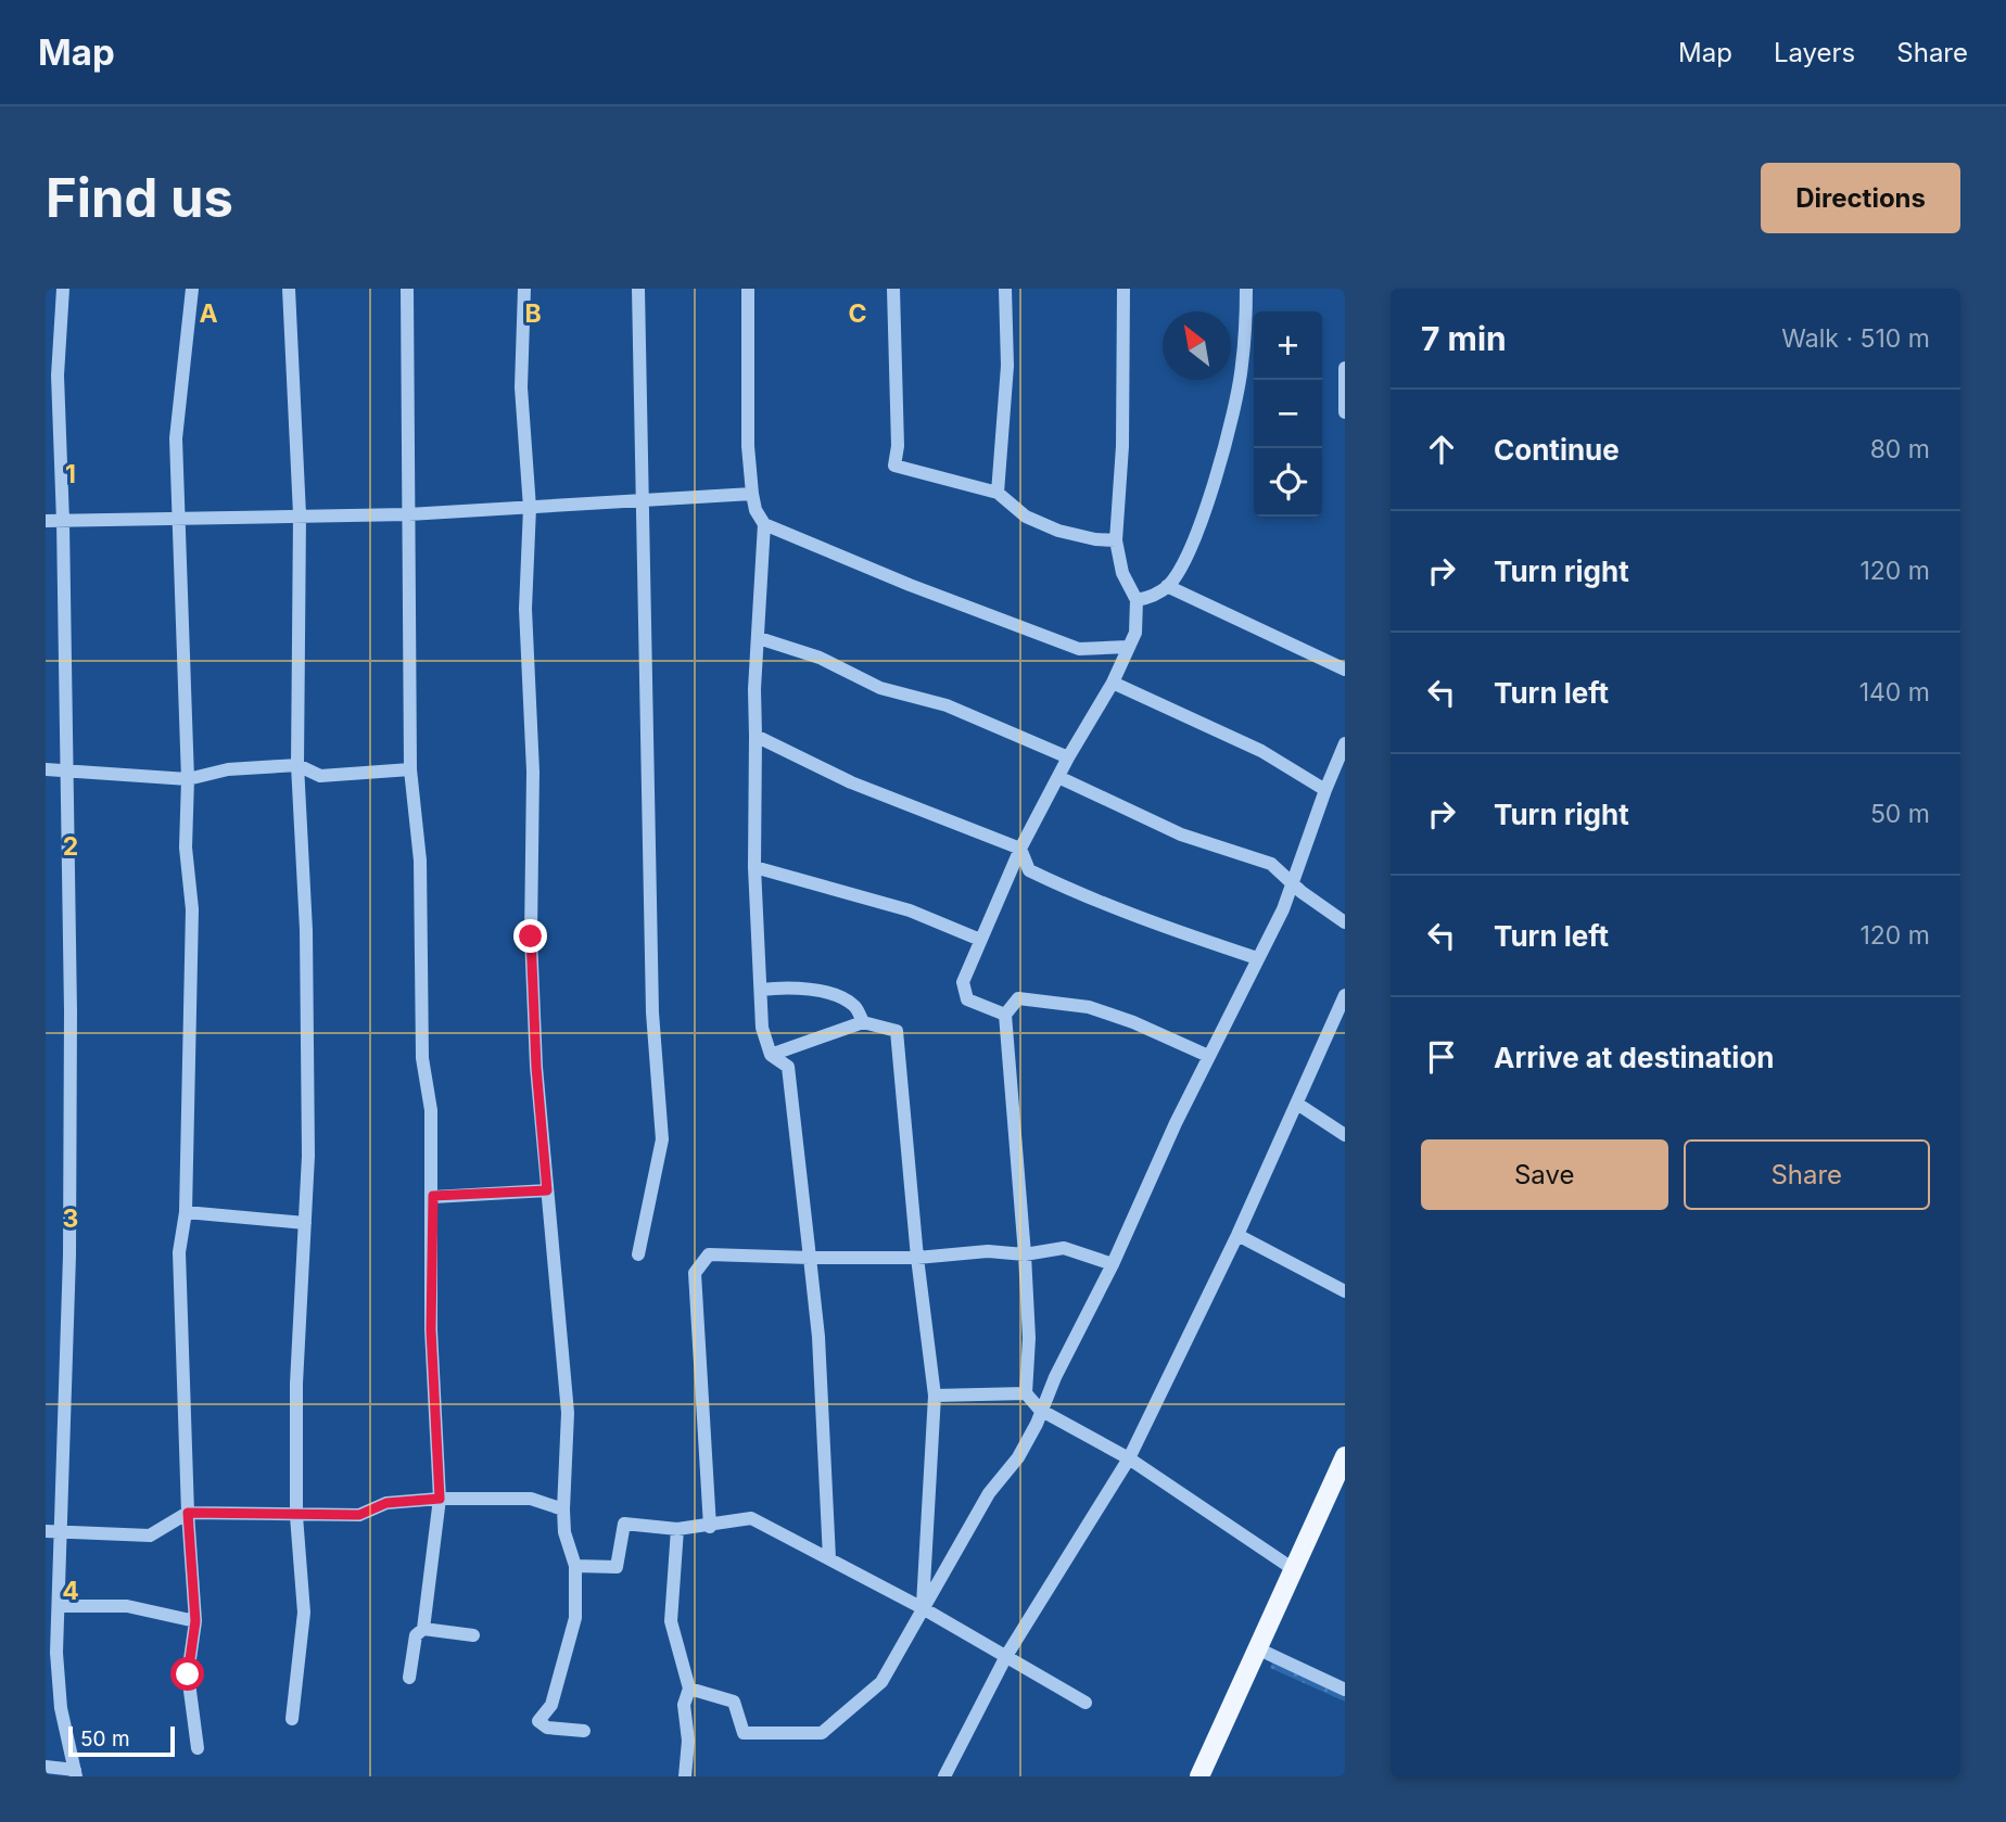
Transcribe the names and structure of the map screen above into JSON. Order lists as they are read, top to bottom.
{
  "scale_bar": "50 m",
  "north": "top left",
  "page": {
    "header": "Map",
    "nav": ["Map", "Layers", "Share"],
    "buttons": [
      "Directions",
      ["Save", "Share"]
    ],
    "title": "Find us",
    "heading": ["7 min", "Walk · 510 m"],
    "map_buttons": ["+", "−"],
    "list": [
      ["Continue", "80 m"],
      ["Turn right", "120 m"],
      ["Turn left", "140 m"],
      ["Turn right", "50 m"],
      ["Turn left", "120 m"],
      "Arrive at destination"
    ],
    "scale": "50 m"
  },
  "grid": {
    "columns": ["A", "B", "C"],
    "rows": [
      "1",
      "2",
      "3",
      "4"
    ]
  }
}
